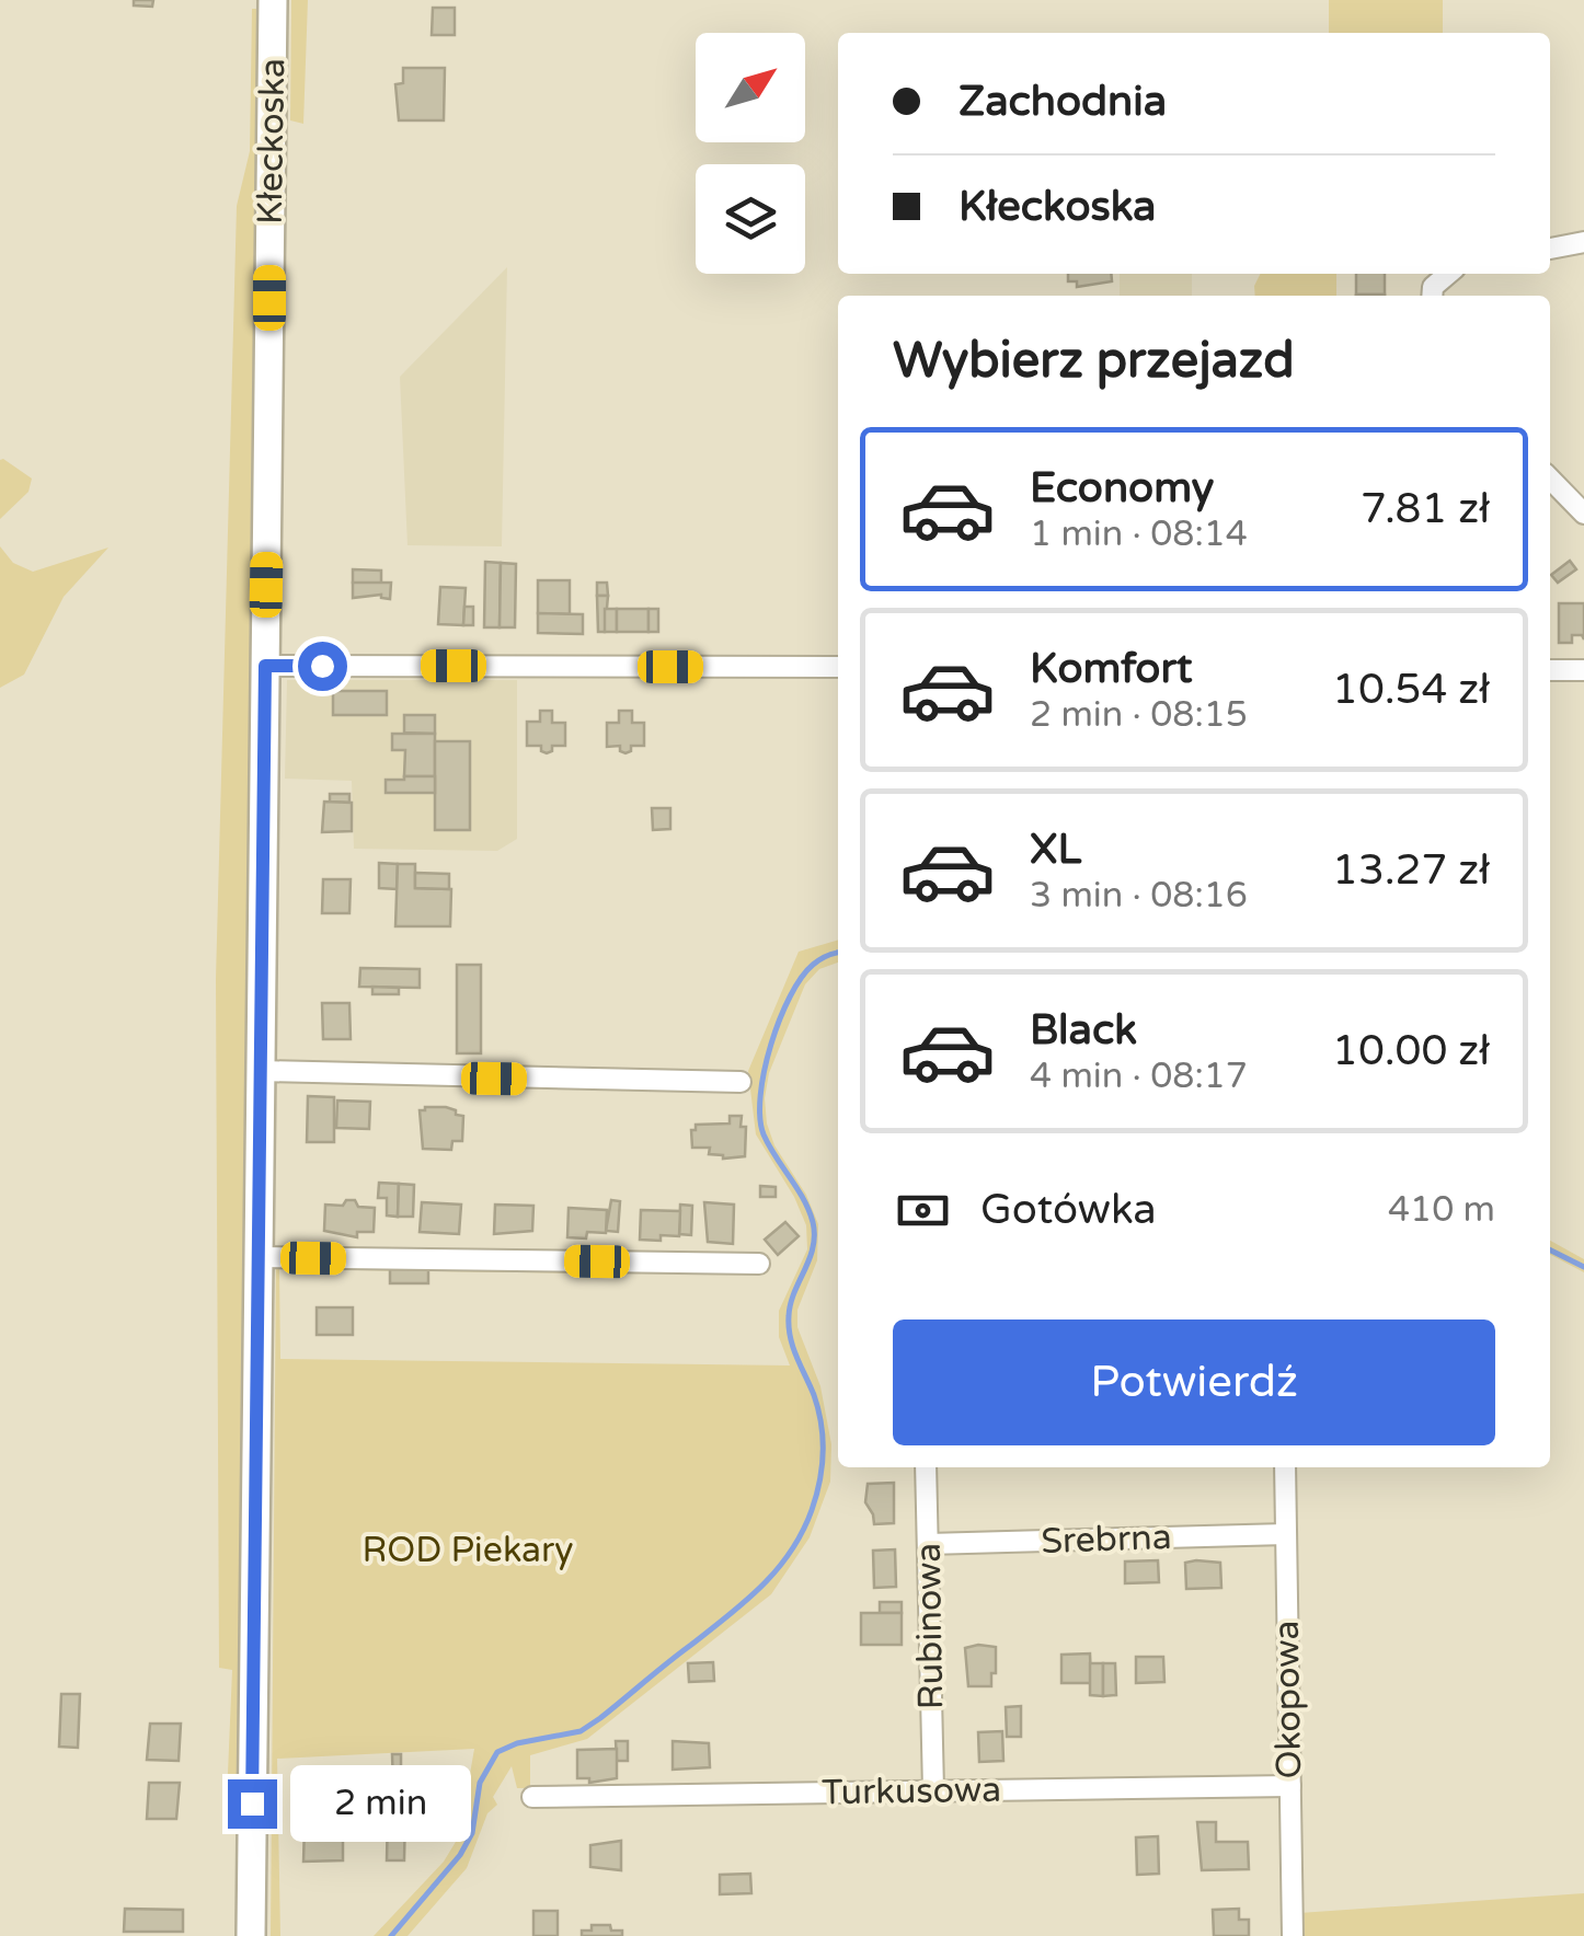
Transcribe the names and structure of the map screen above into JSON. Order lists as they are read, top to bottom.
{
  "streets": {
    "main road": ["Kłeckoska"],
    "street": [
      "Srebrna",
      "Rubinowa",
      "Okopowa",
      "Turkusowa"
    ]
  },
  "crossings": [
    ["Srebrna", "Rubinowa"],
    ["Srebrna", "Okopowa"],
    ["Rubinowa", "Turkusowa"],
    ["Okopowa", "Turkusowa"]
  ],
  "parks": ["ROD Piekary"],
  "north": "top right",
  "page": {
    "banner": ["Zachodnia", "Kłeckoska"],
    "heading": "Wybierz przejazd",
    "list": [
      {
        "name": "Economy",
        "note": "1 min · 08:14",
        "value": "7.81 zł"
      },
      {
        "name": "Komfort",
        "note": "2 min · 08:15",
        "value": "10.54 zł"
      },
      {
        "name": "XL",
        "note": "3 min · 08:16",
        "value": "13.27 zł"
      },
      {
        "name": "Black",
        "note": "4 min · 08:17",
        "value": "10.00 zł"
      }
    ],
    "pay": ["Gotówka", "410 m"],
    "buttons": "Potwierdź",
    "bubble": "2 min"
  }
}
